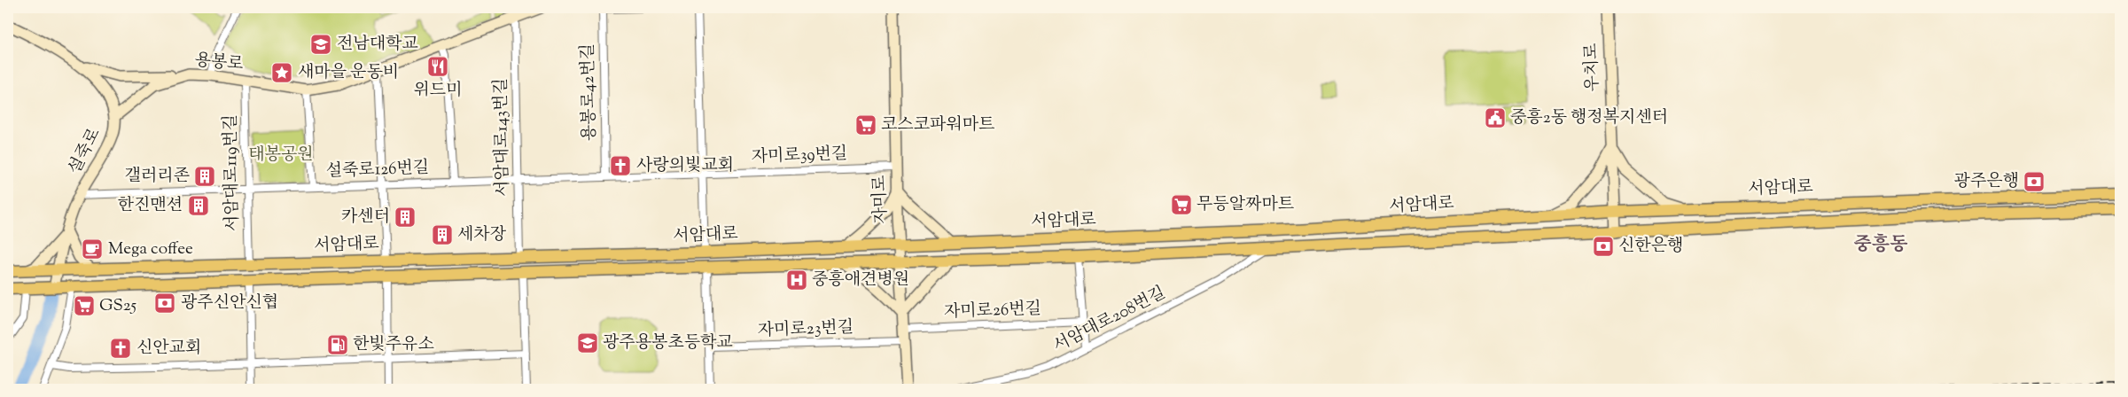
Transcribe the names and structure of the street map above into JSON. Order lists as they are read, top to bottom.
{
  "streets": {
    "main road": [
      "용봉로",
      "우치로",
      "설죽로",
      "서암대로",
      "자미로"
    ],
    "street": [
      "용봉로42번길",
      "서암대로143번길",
      "자미로39번길",
      "설죽로126번길",
      "서암대로119번길",
      "자미로26번길",
      "서암대로208번길",
      "자미로23번길"
    ]
  },
  "crossings": [
    ["용봉로", "서암대로143번길"],
    ["용봉로", "설죽로"],
    ["용봉로", "서암대로119번길"],
    ["우치로", "서암대로"],
    ["용봉로42번길", "자미로39번길"],
    ["서암대로143번길", "자미로39번길"],
    ["서암대로143번길", "설죽로126번길"],
    ["서암대로143번길", "서암대로"],
    ["설죽로", "설죽로126번길"],
    ["설죽로", "서암대로"],
    ["자미로39번길", "설죽로126번길"],
    ["자미로39번길", "자미로"],
    ["설죽로126번길", "서암대로119번길"],
    ["서암대로119번길", "서암대로"],
    ["서암대로", "자미로"],
    ["서암대로", "서암대로208번길"],
    ["자미로", "자미로26번길"],
    ["자미로", "자미로23번길"]
  ],
  "districts": ["중흥동"],
  "parks": ["태봉공원"],
  "places": {
    "school or university": ["전남대학교", "광주용봉초등학교"],
    "restaurant": ["위드미"],
    "place": ["새마을 운동비"],
    "public building": ["중흥2동 행정복지센터"],
    "supermarket": ["코스코파워마트", "무등알짜마트", "GS25"],
    "church": ["사랑의빛교회", "신안교회"],
    "building": [
      "갤러리존",
      "한진맨션",
      "카센터",
      "세차장"
    ],
    "bank": ["광주은행", "신한은행", "광주신안신협"],
    "cafe": ["Mega coffee"],
    "hospital": ["중흥애견병원"],
    "fuel station": ["한빛주유소"]
  }
}
